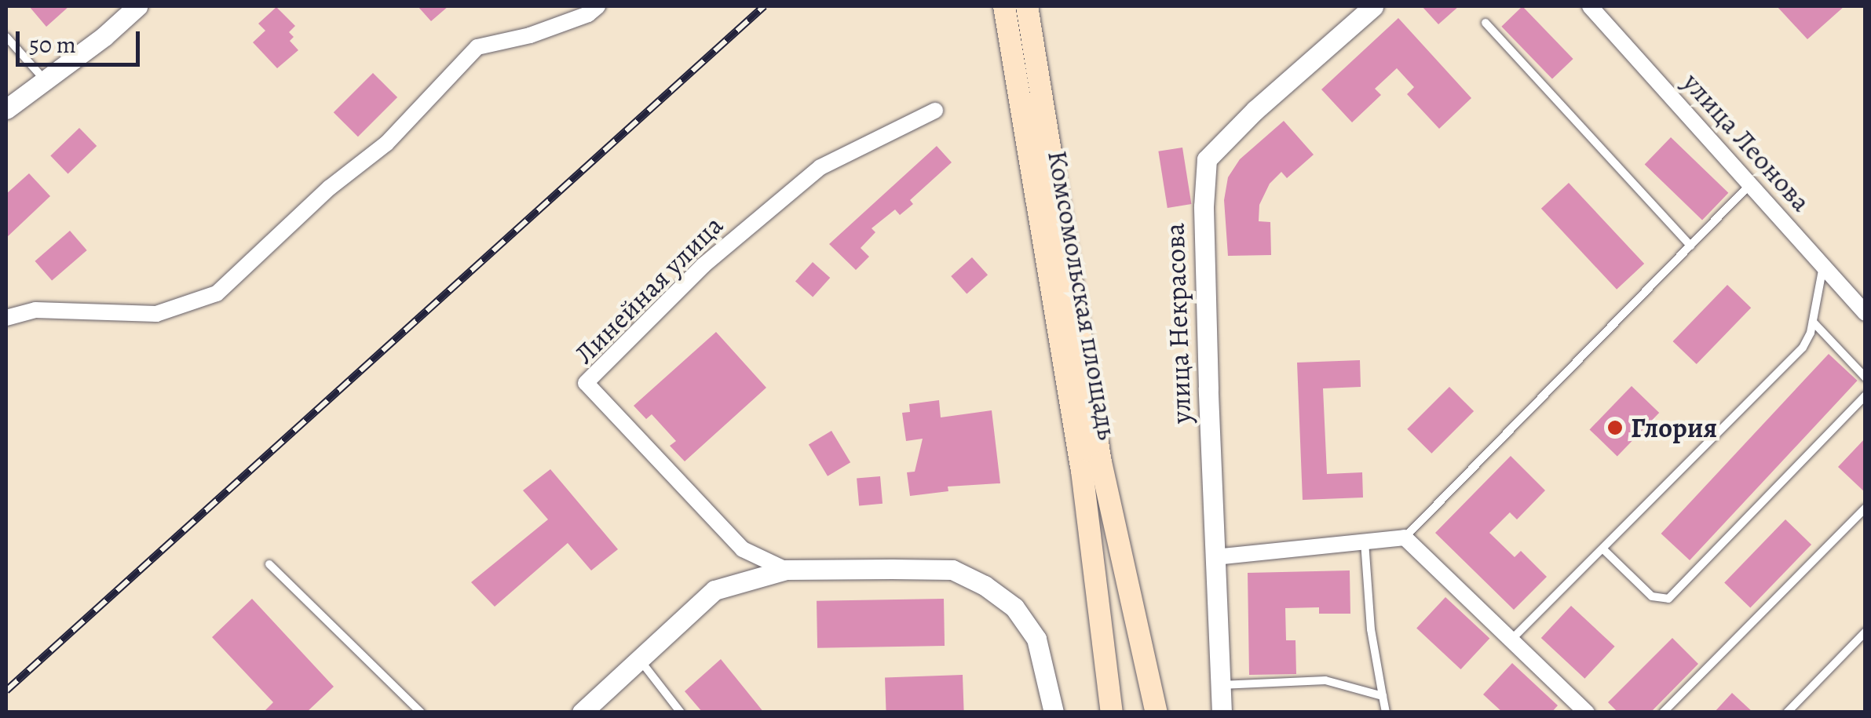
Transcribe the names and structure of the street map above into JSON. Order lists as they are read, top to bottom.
{
  "streets": {
    "main road": ["Комсомольская площадь"],
    "street": ["улица Леонова", "Линейная улица", "улица Некрасова"]
  },
  "places": ["Глория"],
  "scale_bar": "50 m"
}
